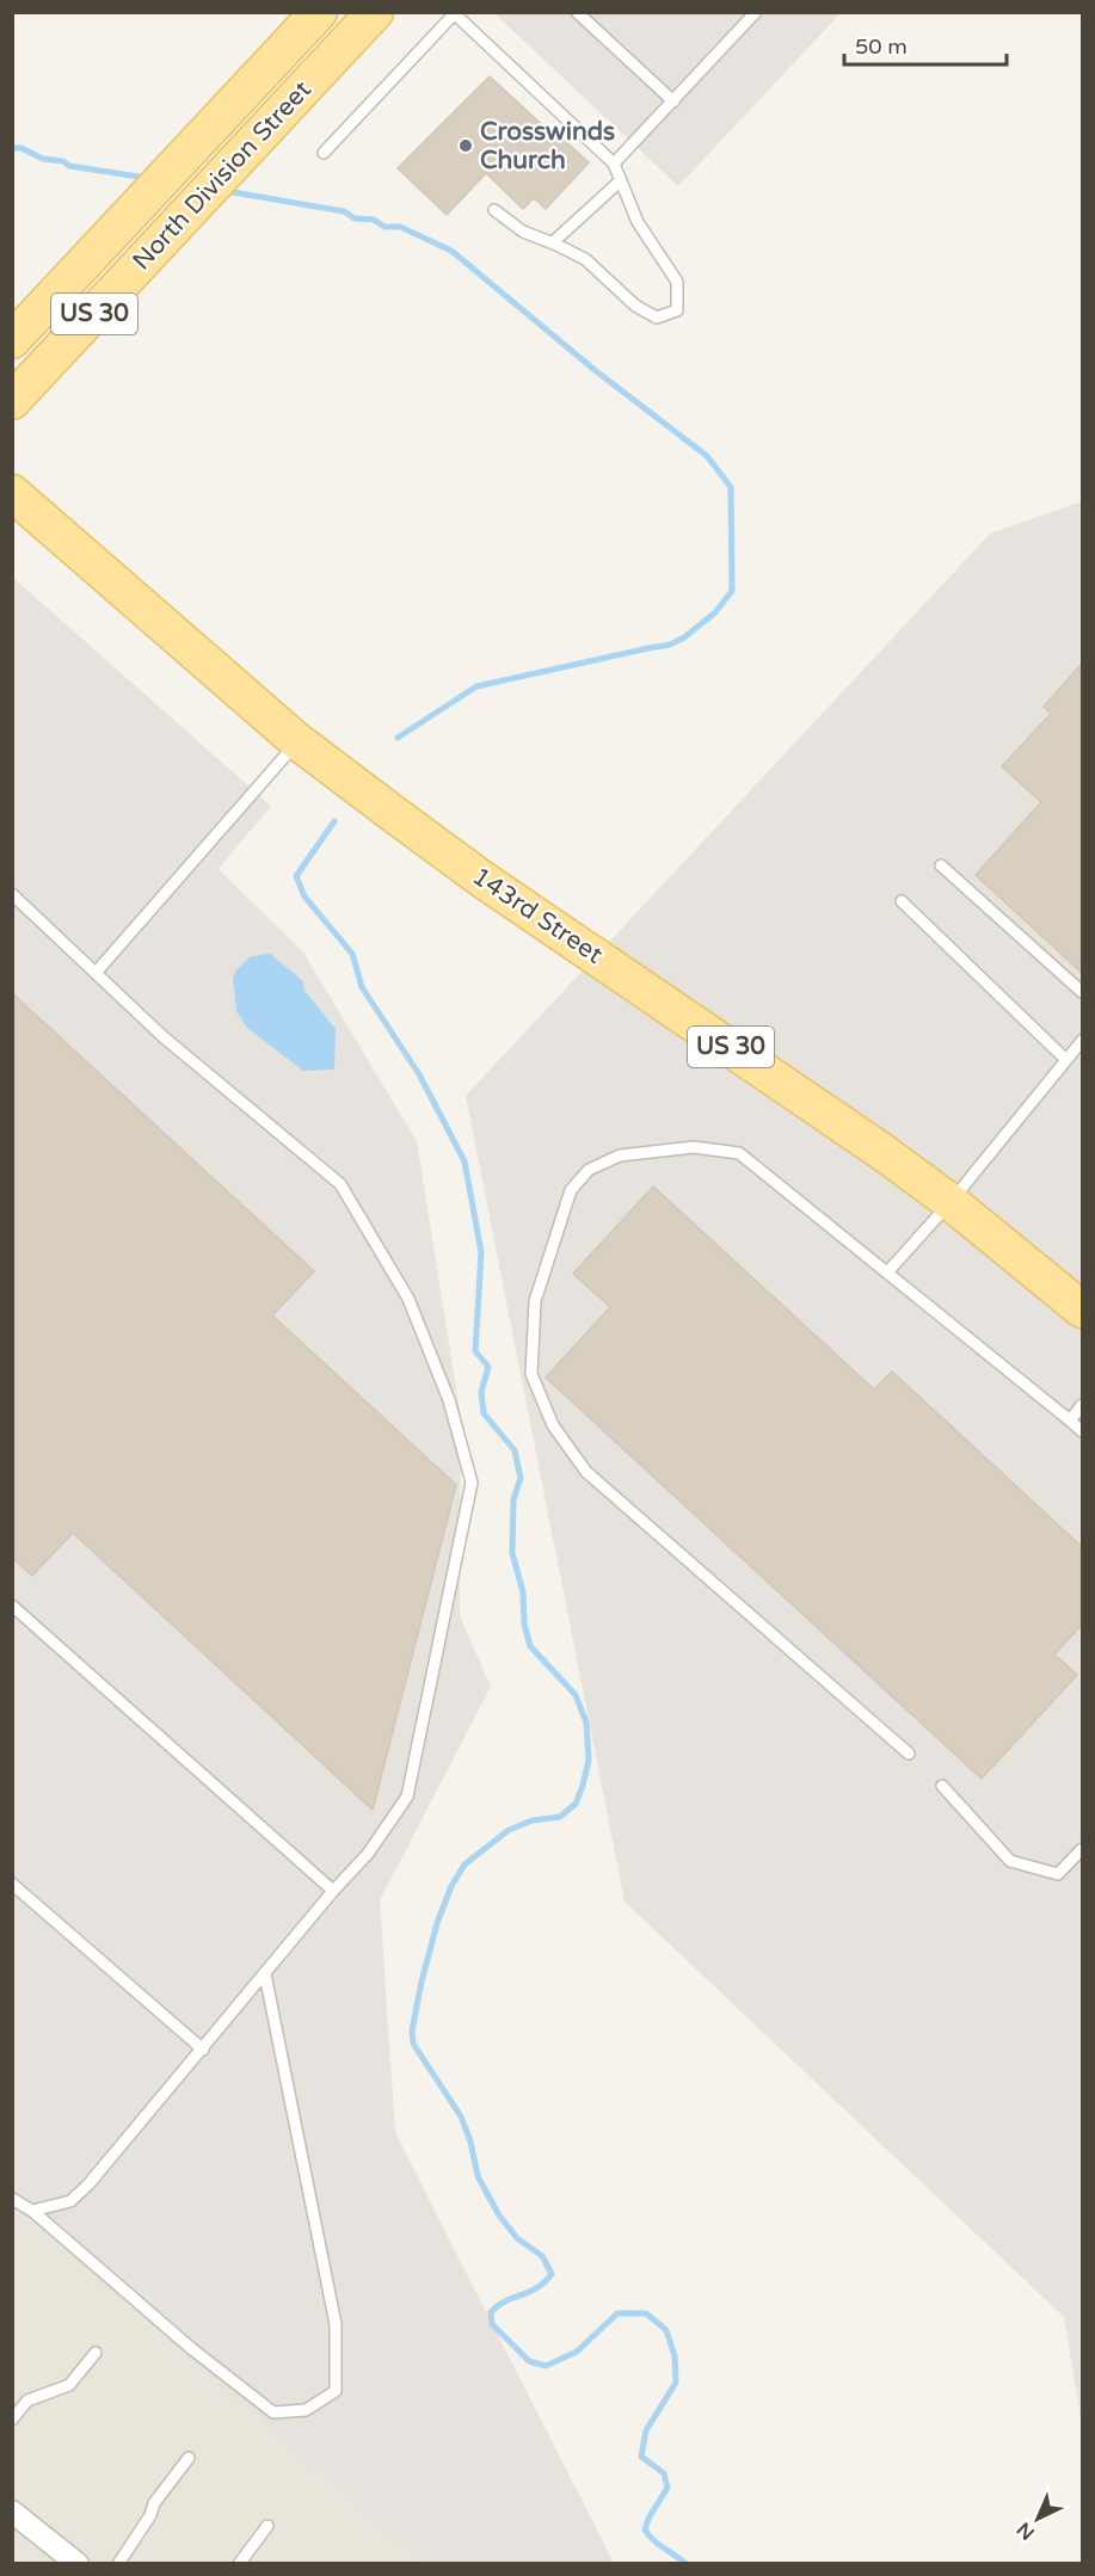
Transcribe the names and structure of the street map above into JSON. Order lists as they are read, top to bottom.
{
  "streets": {
    "main road": ["North Division Street", "US 30", "143rd Street"]
  },
  "places": ["Crosswinds Church"],
  "scale_bar": "50 m",
  "north": "bottom left"
}
